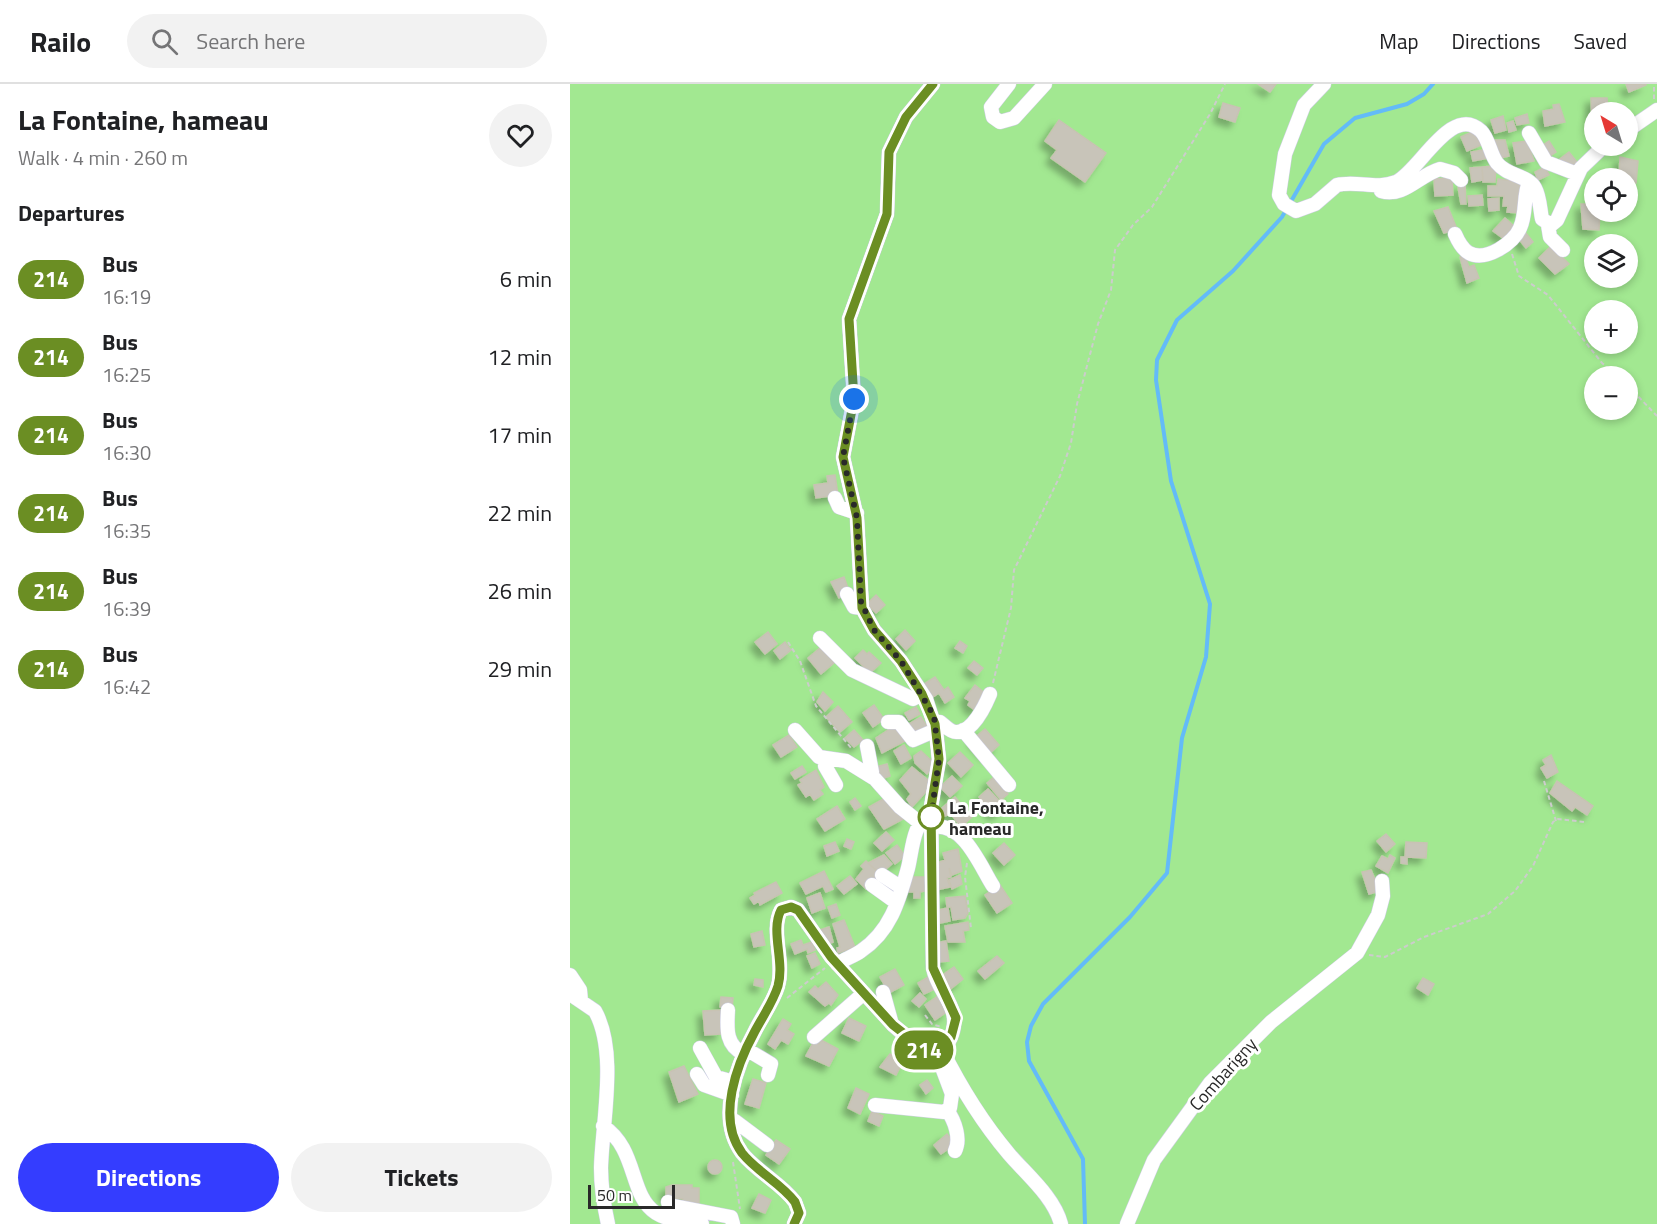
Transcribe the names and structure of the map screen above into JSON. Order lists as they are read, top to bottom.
{
  "streets": {
    "street": ["Combarigny"]
  },
  "places": ["La Fontaine, hameau"],
  "lines": ["bus line 214"],
  "scale_bar": "50 m",
  "north": "top left",
  "page": {
    "header": "Railo",
    "search": "Search here",
    "nav": ["Map", "Directions", "Saved"],
    "heading": [
      ["La Fontaine, hameau", "Walk · 4 min · 260 m"],
      "Departures"
    ],
    "on_map": "214",
    "map_buttons": ["+", "−"],
    "list": [
      {
        "mark": "214",
        "name": "Bus",
        "note": "16:19",
        "value": "6 min"
      },
      {
        "mark": "214",
        "name": "Bus",
        "note": "16:25",
        "value": "12 min"
      },
      {
        "mark": "214",
        "name": "Bus",
        "note": "16:30",
        "value": "17 min"
      },
      {
        "mark": "214",
        "name": "Bus",
        "note": "16:35",
        "value": "22 min"
      },
      {
        "mark": "214",
        "name": "Bus",
        "note": "16:39",
        "value": "26 min"
      },
      {
        "mark": "214",
        "name": "Bus",
        "note": "16:42",
        "value": "29 min"
      }
    ],
    "buttons": ["Directions", "Tickets"],
    "scale": "50 m"
  }
}
